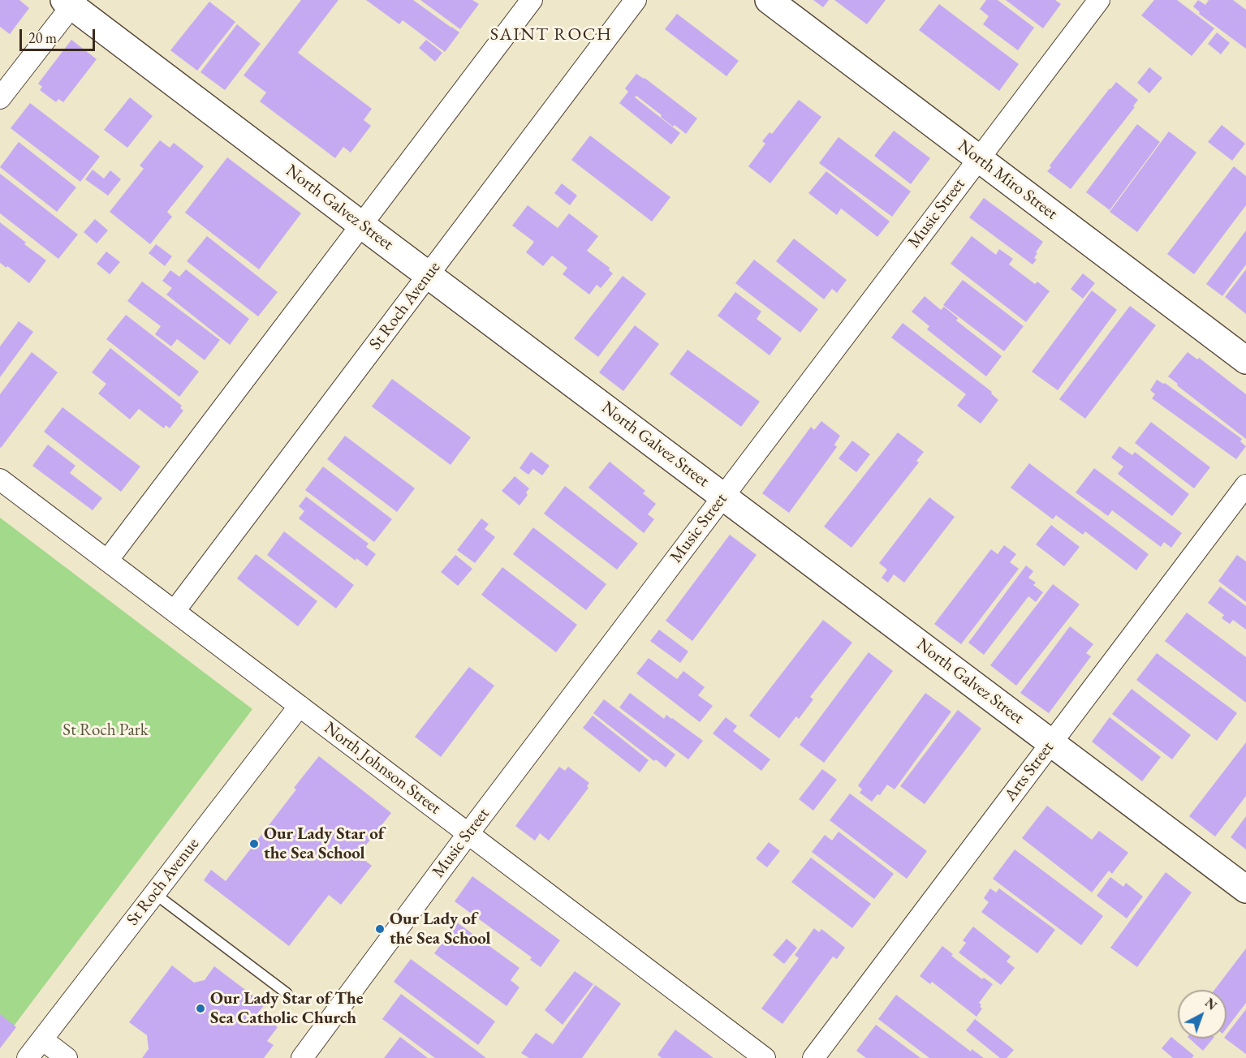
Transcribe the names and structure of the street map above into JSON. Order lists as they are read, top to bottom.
{
  "streets": {
    "street": [
      "North Miro Street",
      "North Galvez Street",
      "Music Street",
      "St Roch Avenue",
      "North Johnson Street",
      "Arts Street"
    ]
  },
  "crossings": [
    ["North Miro Street", "Music Street"],
    ["North Galvez Street", "Music Street"],
    ["North Galvez Street", "St Roch Avenue"],
    ["North Galvez Street", "Arts Street"],
    ["Music Street", "North Johnson Street"],
    ["St Roch Avenue", "North Johnson Street"]
  ],
  "districts": ["SAINT ROCH"],
  "parks": ["St Roch Park"],
  "places": ["Our Lady Star of the Sea School", "Our Lady of the Sea School", "Our Lady Star of The Sea Catholic Church"],
  "scale_bar": "20 m",
  "north": "top right"
}
